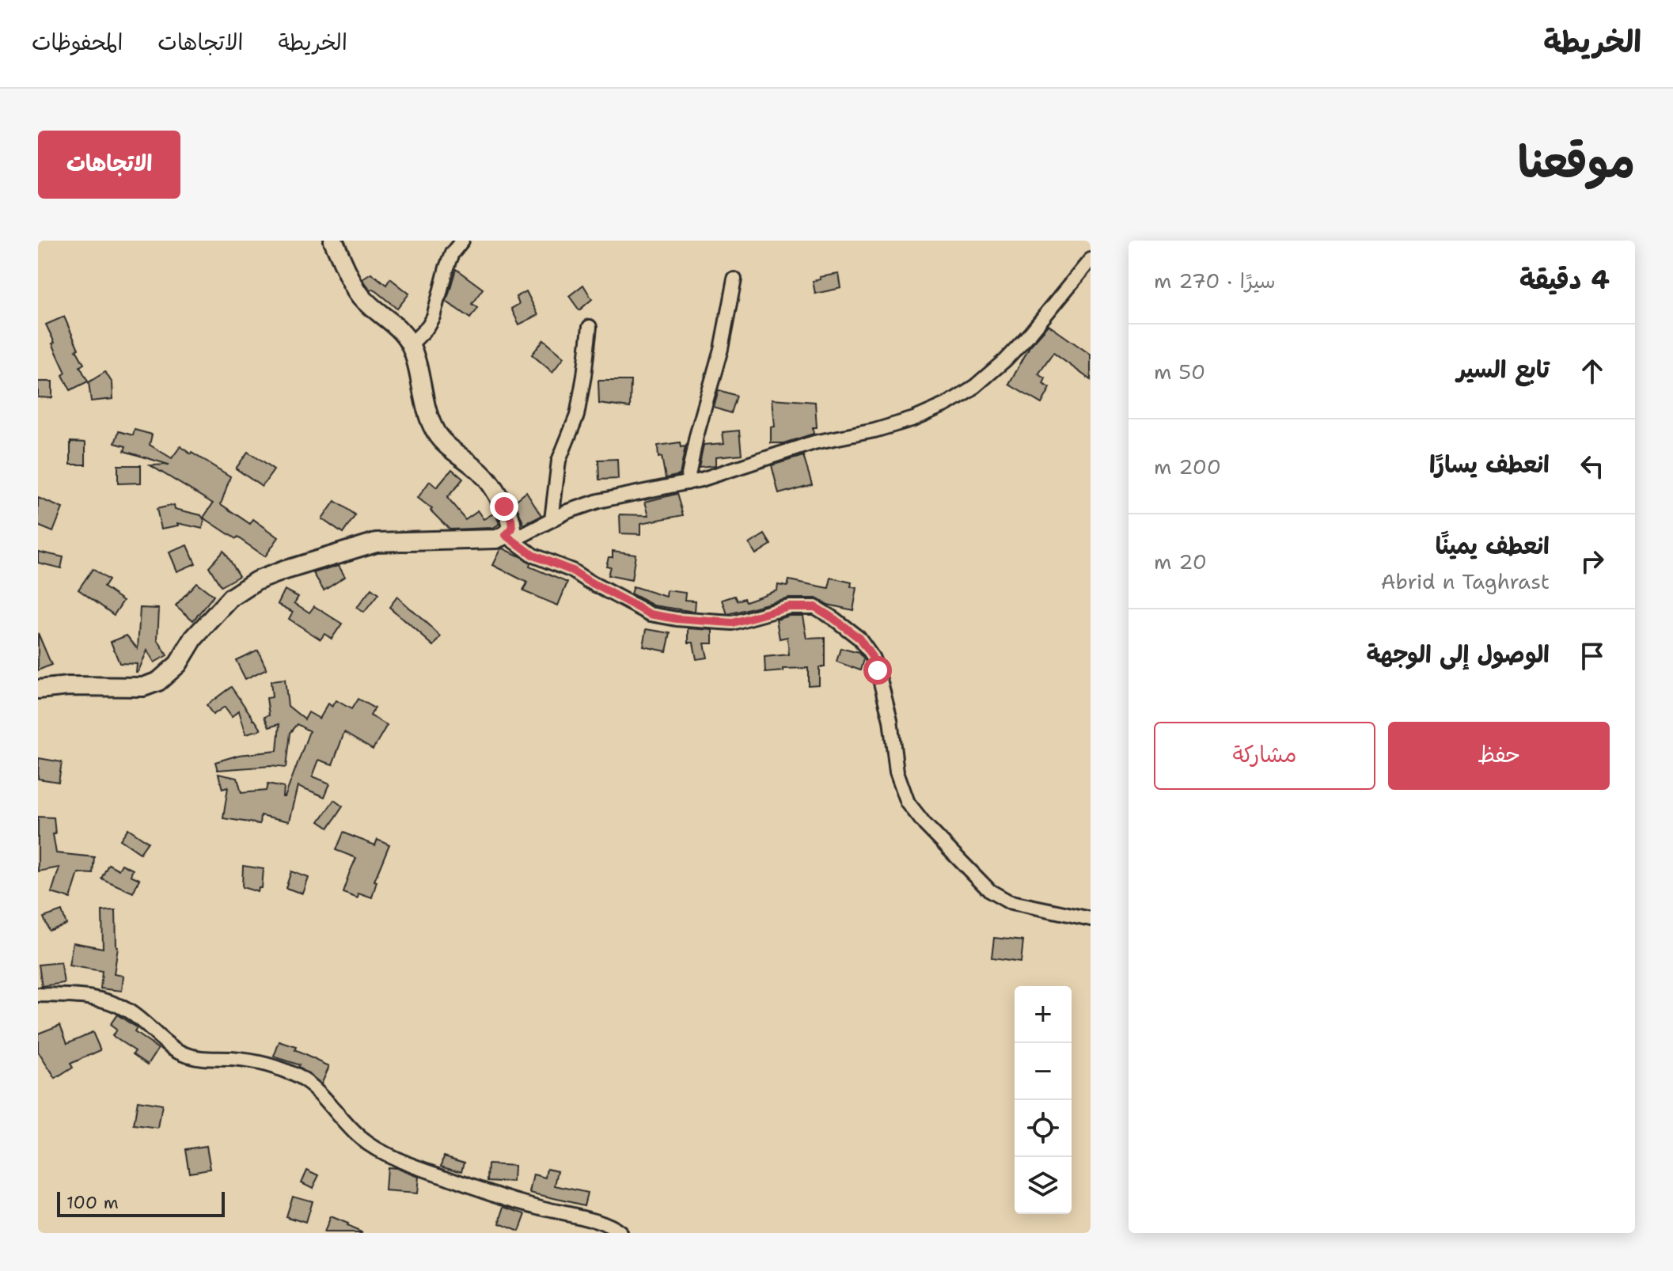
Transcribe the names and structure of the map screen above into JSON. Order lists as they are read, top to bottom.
{
  "scale_bar": "100 m",
  "page": {
    "header": "الخريطة",
    "nav": ["الخريطة", "الاتجاهات", "المحفوظات"],
    "title": "موقعنا",
    "buttons": [
      "الاتجاهات",
      ["حفظ", "مشاركة"]
    ],
    "heading": ["4 دقيقة", "سيرًا · 270 m"],
    "list": [
      ["تابع السير", "50 m"],
      ["انعطف يسارًا", "200 m"],
      ["انعطف يمينًا", "Abrid n Taghrast", "20 m"],
      "الوصول إلى الوجهة"
    ],
    "map_buttons": ["+", "−"],
    "scale": "100 m"
  }
}
